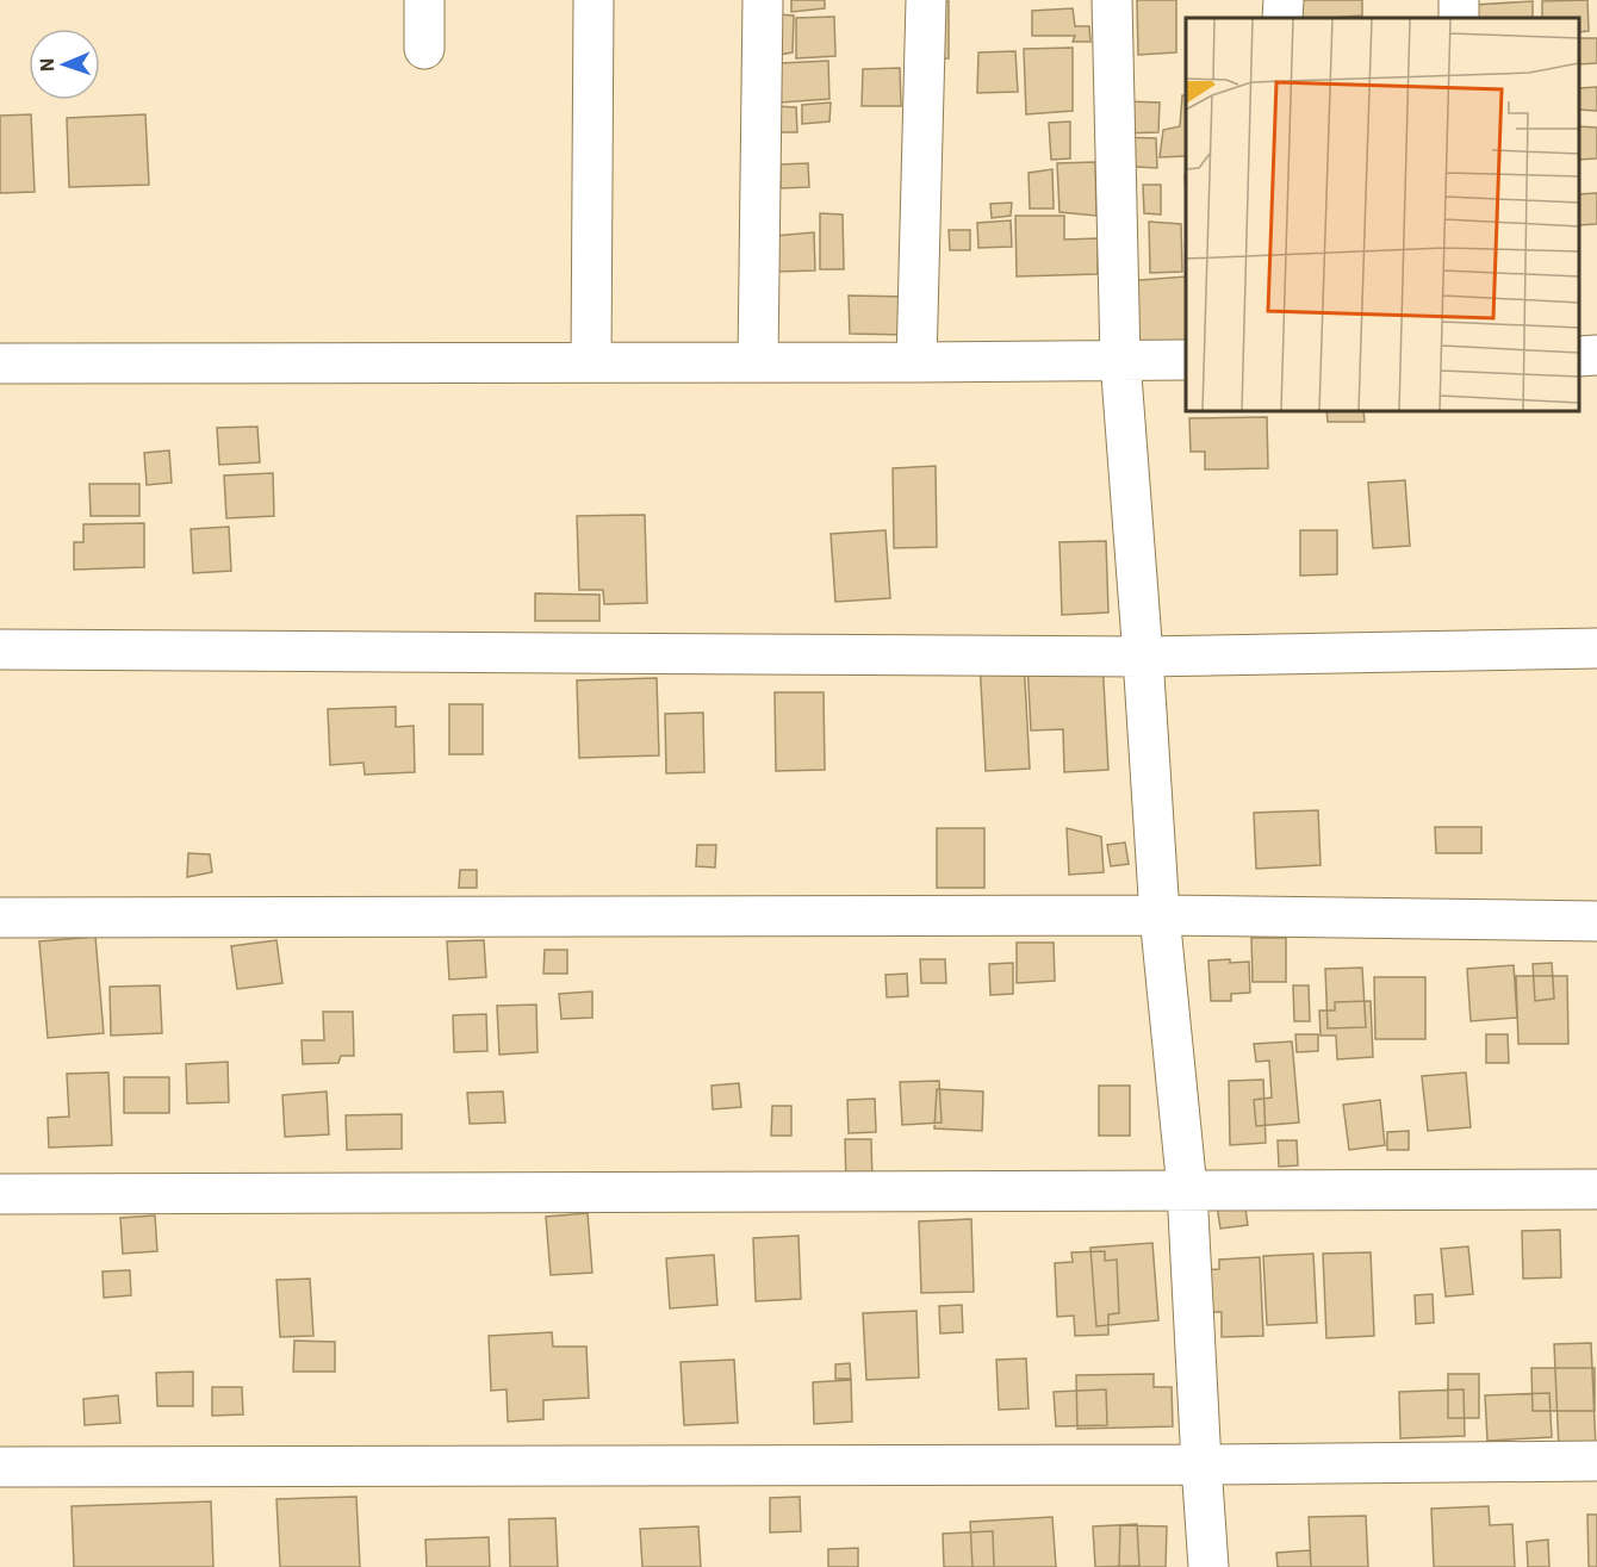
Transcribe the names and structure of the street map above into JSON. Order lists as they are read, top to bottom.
{
  "north": "left"
}
